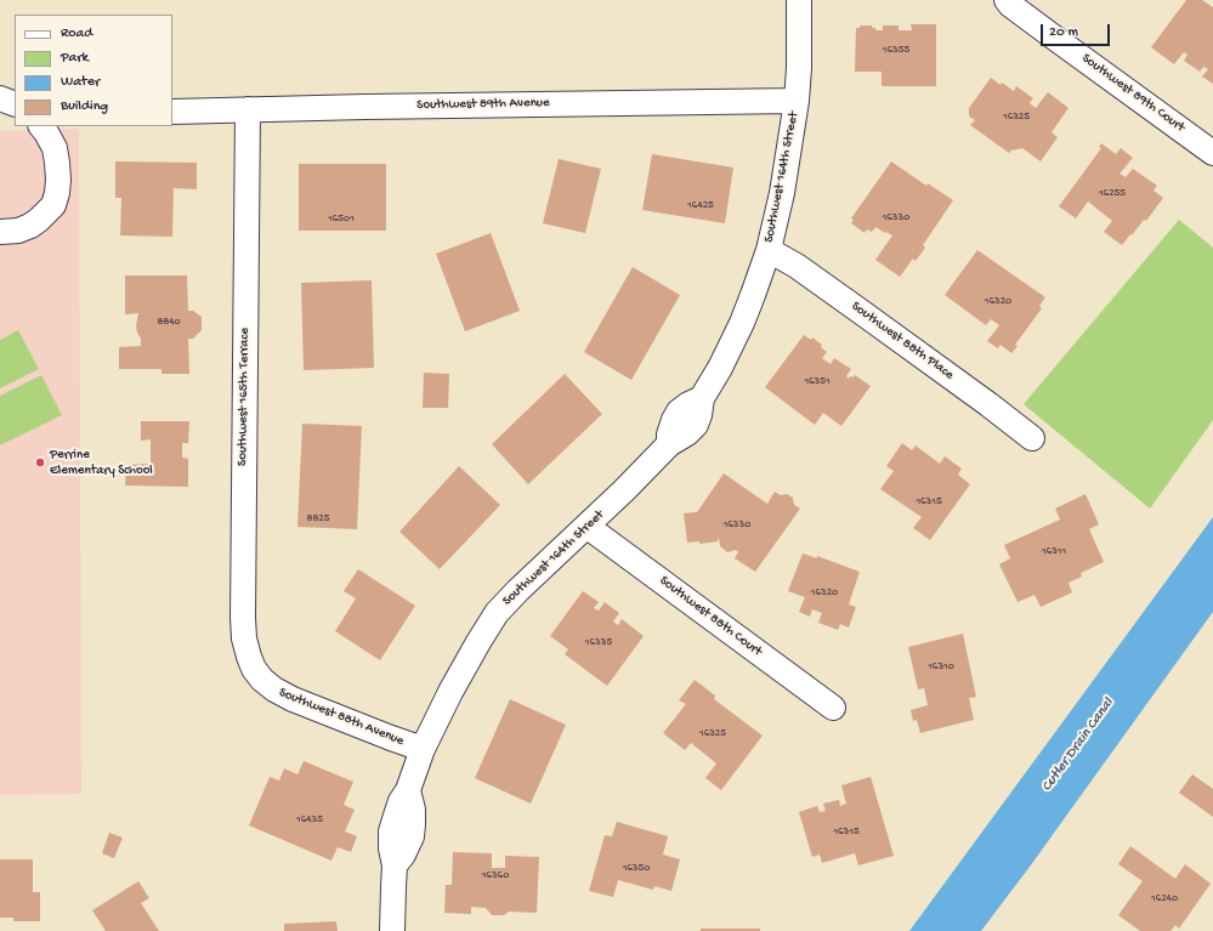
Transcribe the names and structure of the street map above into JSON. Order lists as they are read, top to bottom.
{
  "streets": {
    "street": [
      "Southwest 89th Court",
      "Southwest 89th Avenue",
      "Southwest 164th Street",
      "Southwest 88th Place",
      "Southwest 165th Terrace",
      "Southwest 88th Court",
      "Southwest 88th Avenue"
    ]
  },
  "crossings": [
    ["Southwest 89th Avenue", "Southwest 164th Street"],
    ["Southwest 89th Avenue", "Southwest 165th Terrace"],
    ["Southwest 164th Street", "Southwest 88th Place"],
    ["Southwest 164th Street", "Southwest 88th Court"],
    ["Southwest 164th Street", "Southwest 88th Avenue"],
    ["Southwest 165th Terrace", "Southwest 88th Avenue"]
  ],
  "water": ["Cutler Drain Canal"],
  "places": ["Perrine Elementary School"],
  "house_numbers": [
    "16355",
    "16325",
    "16255",
    "16425",
    "16330",
    "16501",
    "16320",
    "8840",
    "16351",
    "16315",
    "8825",
    "16330",
    "16311",
    "16320",
    "16335",
    "16310",
    "16325",
    "16435",
    "16315",
    "16350",
    "16360",
    "16240"
  ],
  "legend": [
    "Road",
    "Park",
    "Water",
    "Building"
  ],
  "scale_bar": "20 m"
}
